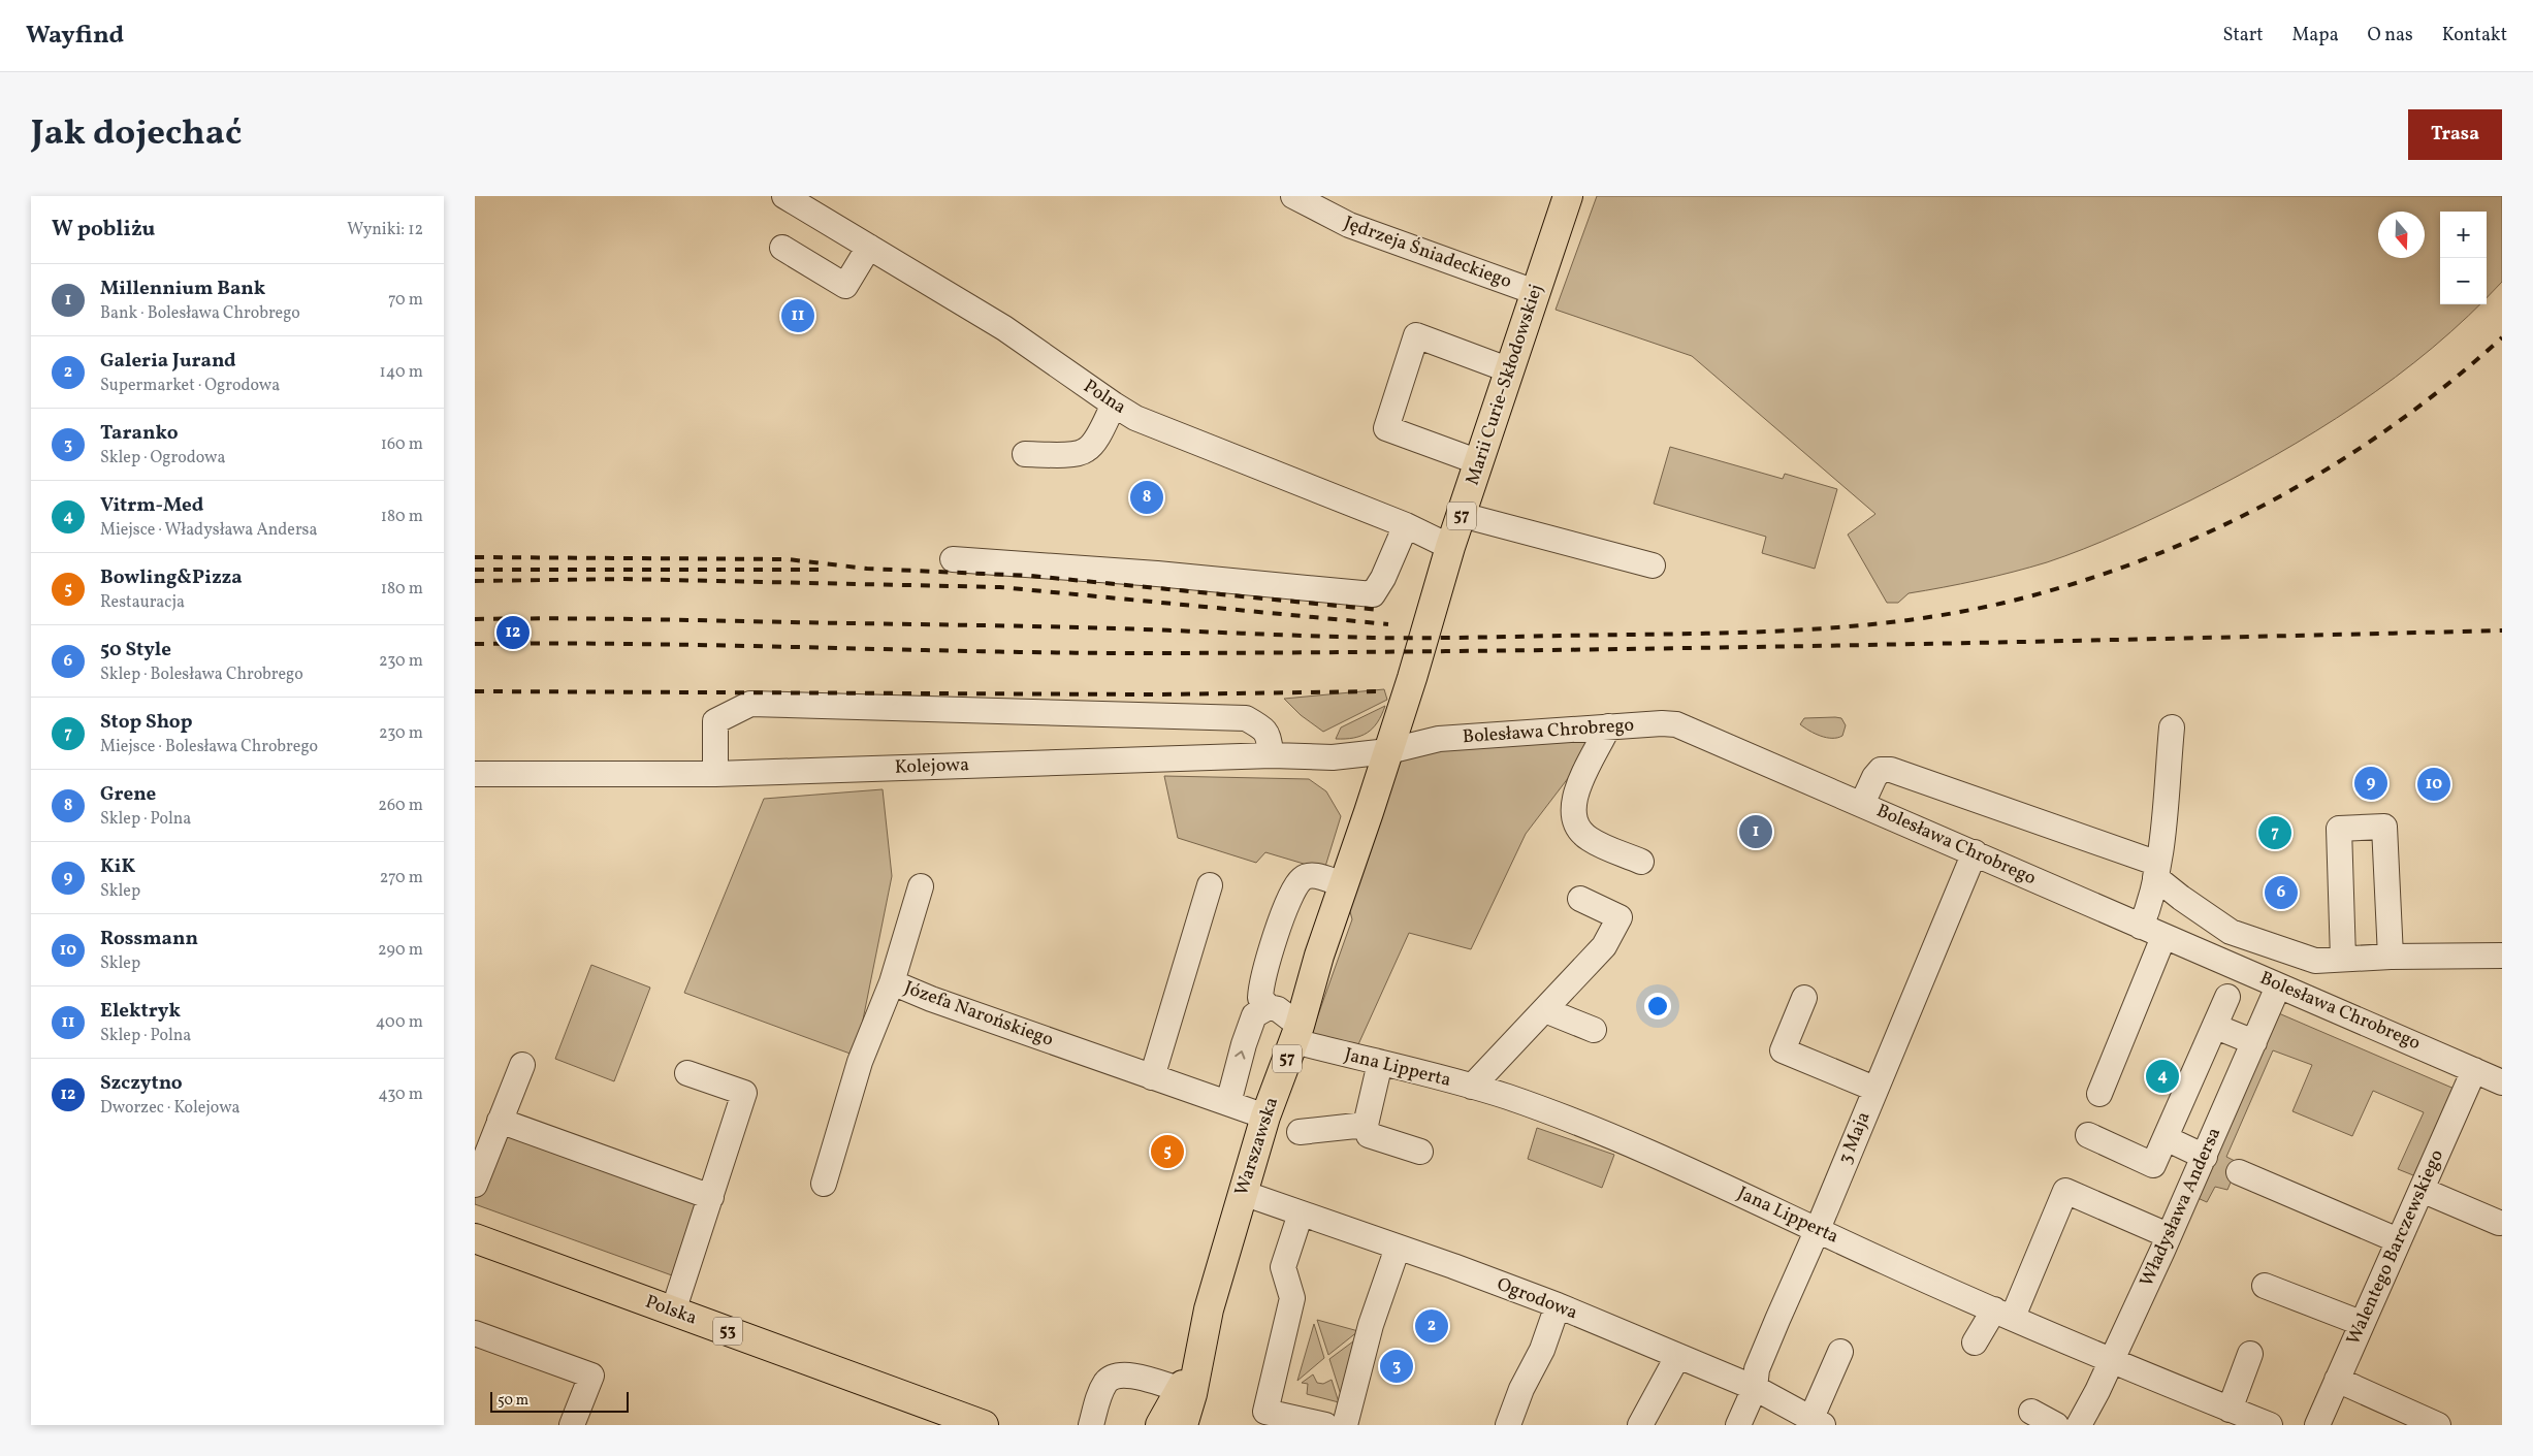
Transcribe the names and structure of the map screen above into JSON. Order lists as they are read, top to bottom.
{
  "streets": {
    "main road": [
      "Marii Curie-Skłodowskiej",
      "57",
      "Warszawska",
      "Polska",
      "53"
    ],
    "street": [
      "Jędrzeja Śniadeckiego",
      "Polna",
      "Bolesława Chrobrego",
      "Kolejowa",
      "Józefa Narońskiego",
      "Jana Lipperta",
      "3 Maja",
      "Władysława Andersa",
      "Walentego Barczewskiego",
      "Ogrodowa"
    ]
  },
  "crossings": [
    ["Jędrzeja Śniadeckiego", "Marii Curie-Skłodowskiej"],
    ["Marii Curie-Skłodowskiej", "Polna"],
    ["Marii Curie-Skłodowskiej", "Bolesława Chrobrego"],
    ["Marii Curie-Skłodowskiej", "Kolejowa"],
    ["Marii Curie-Skłodowskiej", "Warszawska"],
    ["Bolesława Chrobrego", "Kolejowa"],
    ["Bolesława Chrobrego", "3 Maja"],
    ["Bolesława Chrobrego", "Warszawska"],
    ["Bolesława Chrobrego", "Władysława Andersa"],
    ["Bolesława Chrobrego", "Walentego Barczewskiego"],
    ["Kolejowa", "Warszawska"],
    ["Józefa Narońskiego", "Warszawska"],
    ["Jana Lipperta", "3 Maja"],
    ["Jana Lipperta", "Warszawska"],
    ["Jana Lipperta", "Władysława Andersa"],
    ["3 Maja", "Ogrodowa"],
    ["Warszawska", "Ogrodowa"]
  ],
  "scale_bar": "50 m",
  "north": "bottom",
  "page": {
    "header": "Wayfind",
    "nav": [
      "Start",
      "Mapa",
      "O nas",
      "Kontakt"
    ],
    "title": "Jak dojechać",
    "buttons": "Trasa",
    "heading": ["W pobliżu", "Wyniki: 12"],
    "map_buttons": ["+", "−"],
    "list": [
      {
        "mark": "1",
        "name": "Millennium Bank",
        "note": "Bank · Bolesława Chrobrego",
        "value": "70 m"
      },
      {
        "mark": "2",
        "name": "Galeria Jurand",
        "note": "Supermarket · Ogrodowa",
        "value": "140 m"
      },
      {
        "mark": "3",
        "name": "Taranko",
        "note": "Sklep · Ogrodowa",
        "value": "160 m"
      },
      {
        "mark": "4",
        "name": "Vitrm-Med",
        "note": "Miejsce · Władysława Andersa",
        "value": "180 m"
      },
      {
        "mark": "5",
        "name": "Bowling&Pizza",
        "note": "Restauracja",
        "value": "180 m"
      },
      {
        "mark": "6",
        "name": "50 Style",
        "note": "Sklep · Bolesława Chrobrego",
        "value": "230 m"
      },
      {
        "mark": "7",
        "name": "Stop Shop",
        "note": "Miejsce · Bolesława Chrobrego",
        "value": "230 m"
      },
      {
        "mark": "8",
        "name": "Grene",
        "note": "Sklep · Polna",
        "value": "260 m"
      },
      {
        "mark": "9",
        "name": "KiK",
        "note": "Sklep",
        "value": "270 m"
      },
      {
        "mark": "10",
        "name": "Rossmann",
        "note": "Sklep",
        "value": "290 m"
      },
      {
        "mark": "11",
        "name": "Elektryk",
        "note": "Sklep · Polna",
        "value": "400 m"
      },
      {
        "mark": "12",
        "name": "Szczytno",
        "note": "Dworzec · Kolejowa",
        "value": "430 m"
      }
    ],
    "pins": [
      "11",
      "8",
      "12",
      "9",
      "10",
      "1",
      "7",
      "6",
      "4",
      "5",
      "2",
      "3"
    ],
    "scale": "50 m"
  }
}
